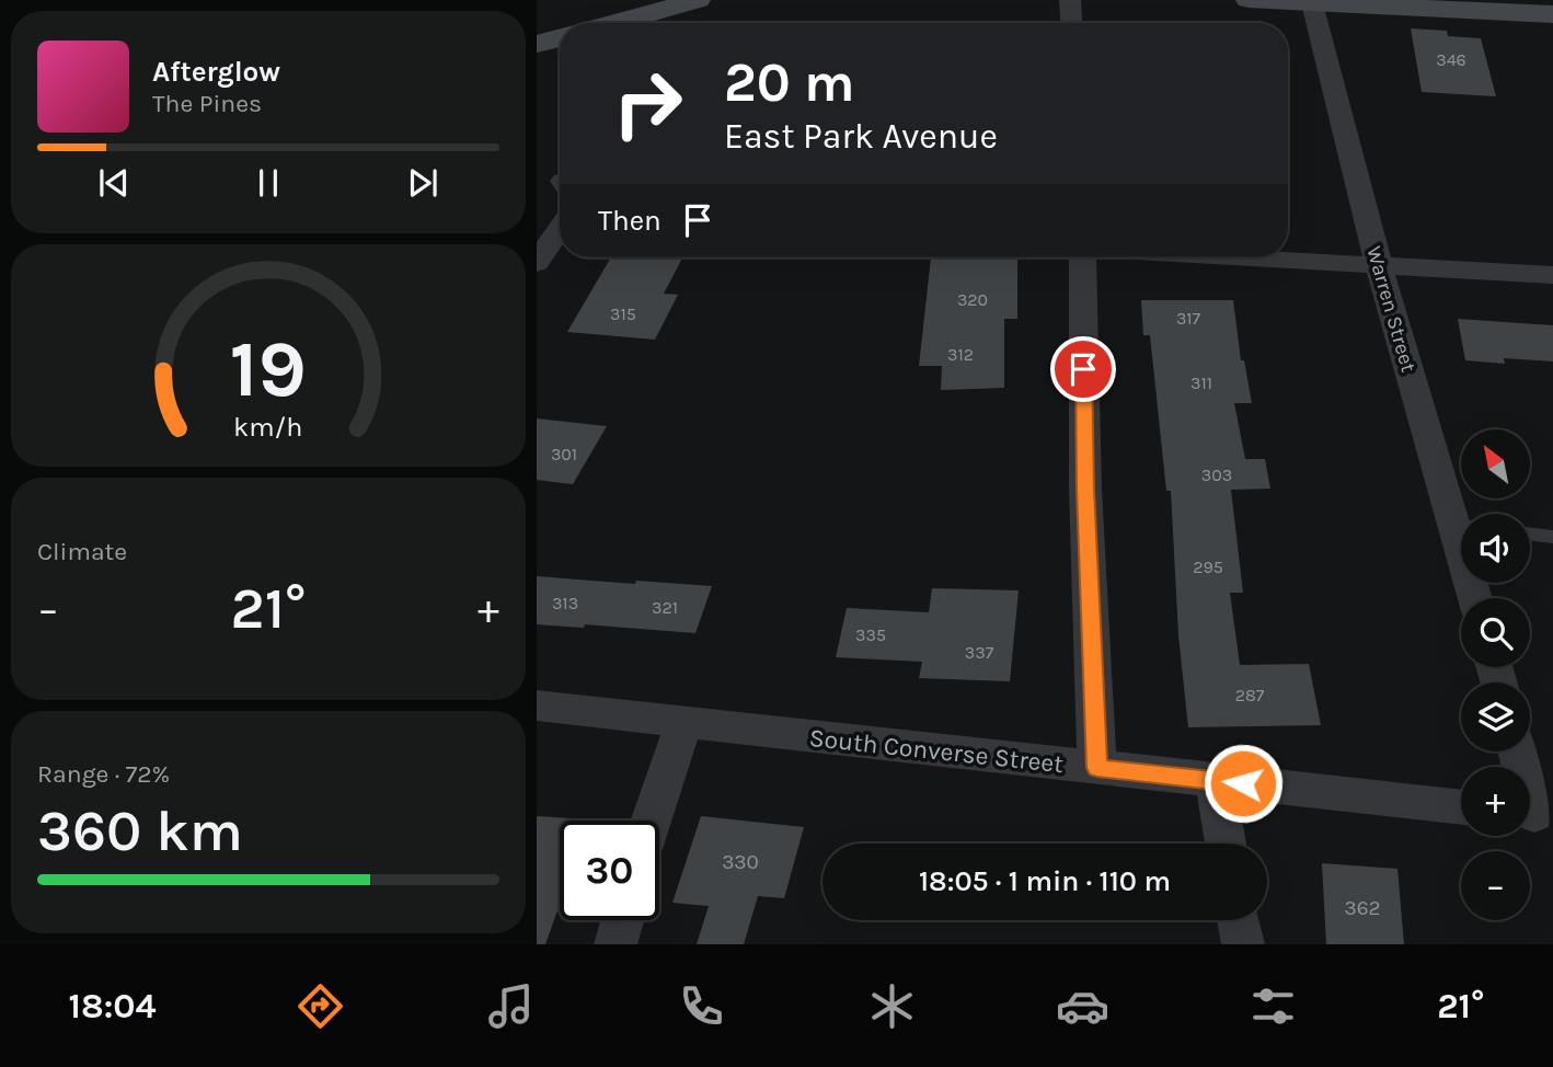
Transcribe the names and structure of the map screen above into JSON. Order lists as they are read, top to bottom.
{
  "streets": {
    "street": ["Warren Street", "South Converse Street"]
  },
  "house_numbers": [
    "346",
    "320",
    "315",
    "317",
    "312",
    "311",
    "301",
    "303",
    "295",
    "313",
    "321",
    "335",
    "337",
    "287",
    "330",
    "362"
  ],
  "north": "top left",
  "page": {
    "turn": ["20 m", "East Park Avenue"],
    "song": ["Afterglow", "The Pines"],
    "then": "Then",
    "map_buttons": ["+", "−"],
    "tile": [
      "Climate",
      ["Range · 72%", "360 km"]
    ],
    "heat": ["−", "21°", "+"],
    "limit": "30",
    "trip": "18:05 · 1 min · 110 m",
    "tabs": ["18:04", "21°"],
    "gauge": ["19", "km/h"]
  }
}
